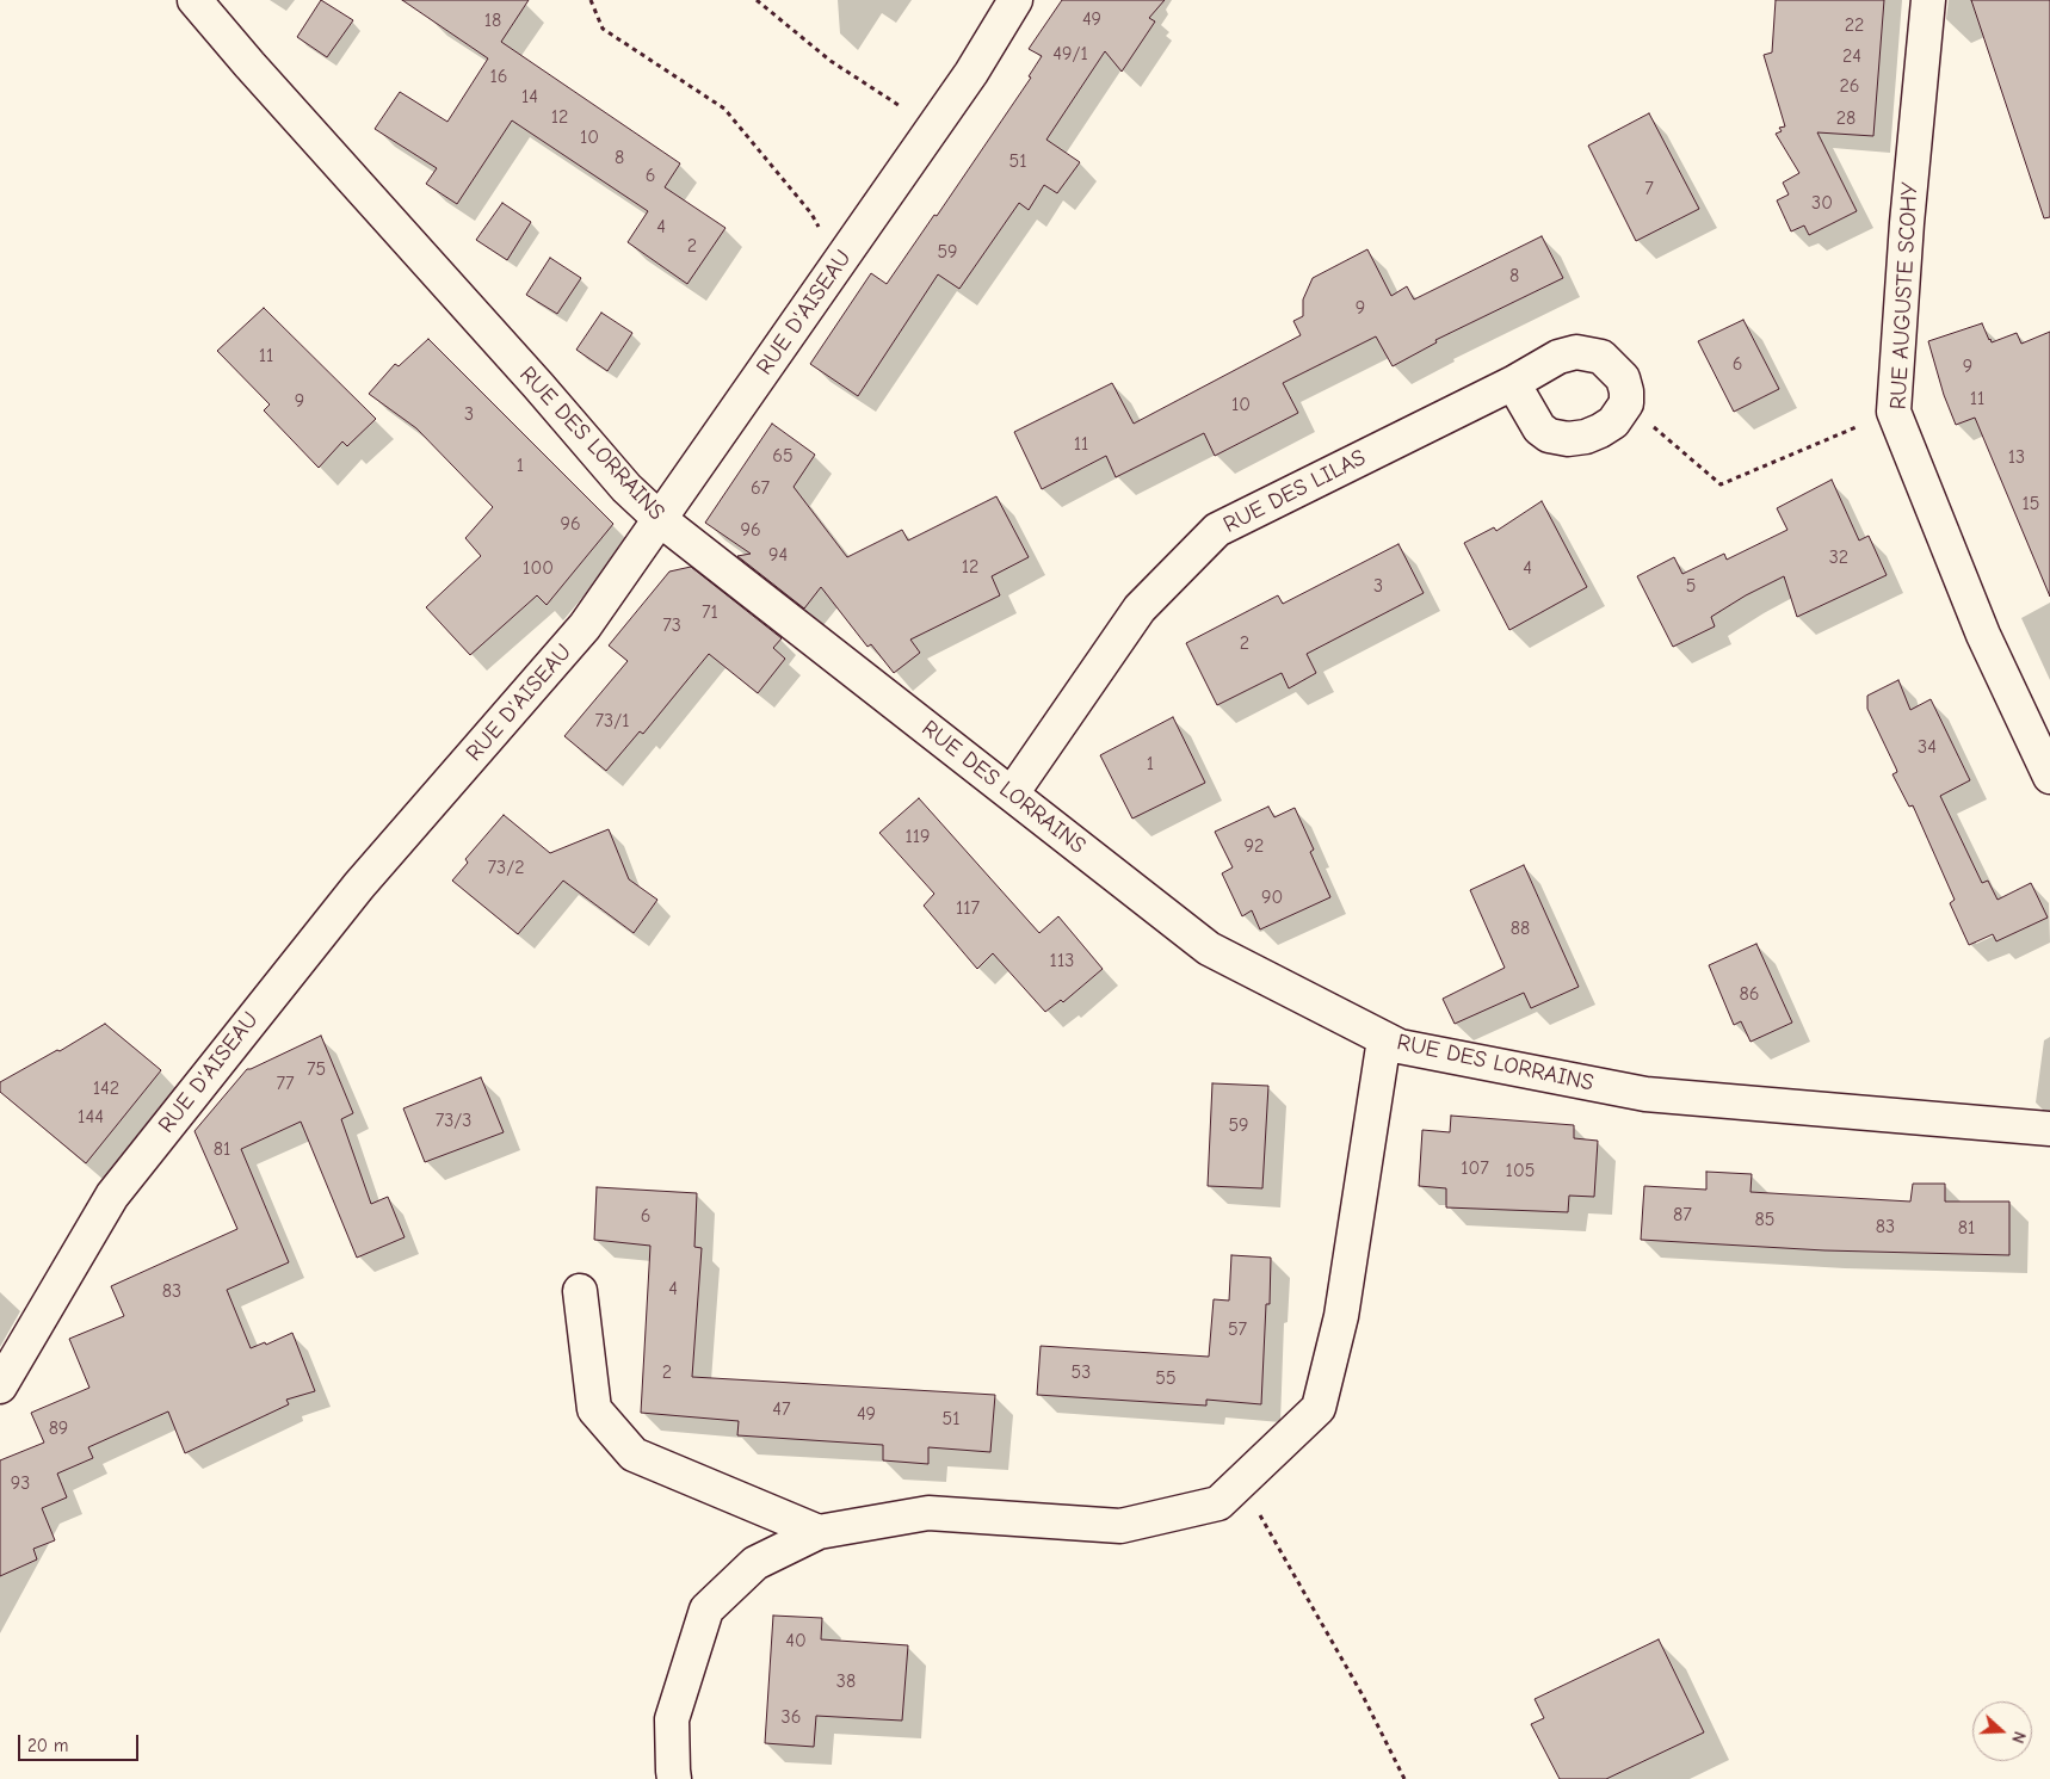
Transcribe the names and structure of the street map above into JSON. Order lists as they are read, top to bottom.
{
  "streets": {
    "street": [
      "RUE AUGUSTE SCOHY",
      "RUE D'AISEAU",
      "RUE DES LORRAINS",
      "RUE DES LILAS"
    ]
  },
  "crossings": [
    ["RUE D'AISEAU", "RUE DES LORRAINS"],
    ["RUE DES LORRAINS", "RUE DES LILAS"]
  ],
  "house_numbers": [
    "49",
    "18",
    "22",
    "49/1",
    "24",
    "16",
    "26",
    "14",
    "12",
    "28",
    "10",
    "8",
    "51",
    "6",
    "7",
    "30",
    "4",
    "2",
    "59",
    "8",
    "9",
    "11",
    "6",
    "9",
    "11",
    "9",
    "10",
    "3",
    "11",
    "65",
    "13",
    "1",
    "67",
    "15",
    "96",
    "96",
    "94",
    "32",
    "12",
    "100",
    "4",
    "3",
    "5",
    "71",
    "73",
    "2",
    "73/1",
    "34",
    "1",
    "119",
    "92",
    "73/2",
    "90",
    "117",
    "88",
    "113",
    "86",
    "75",
    "77",
    "142",
    "144",
    "73/3",
    "59",
    "81",
    "107",
    "105",
    "87",
    "6",
    "85",
    "83",
    "81",
    "4",
    "83",
    "57",
    "2",
    "53",
    "55",
    "47",
    "49",
    "51",
    "89",
    "93",
    "40",
    "38",
    "36"
  ],
  "scale_bar": "20 m",
  "north": "right"
}
